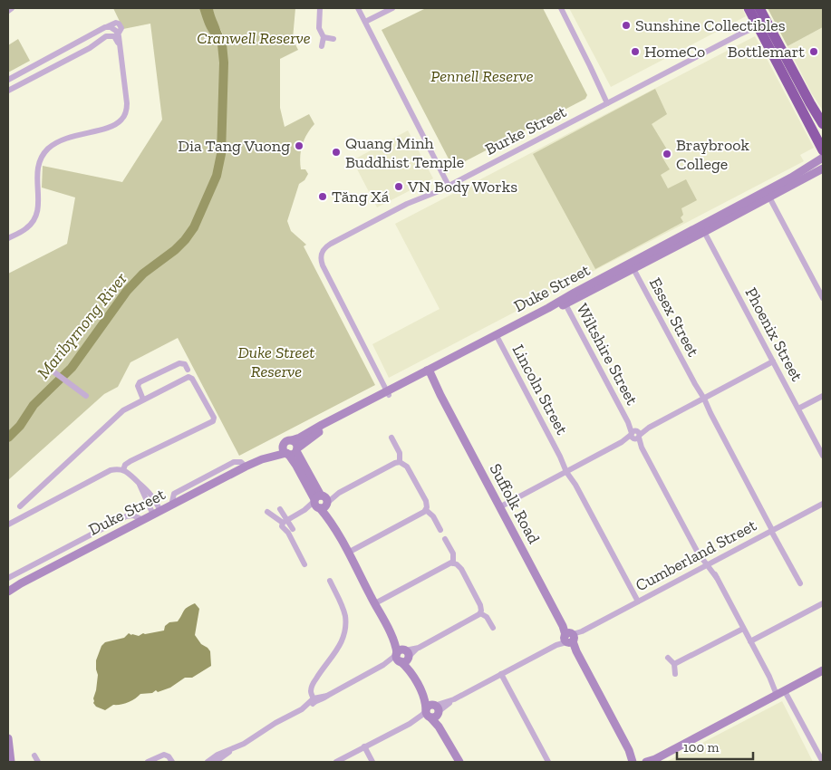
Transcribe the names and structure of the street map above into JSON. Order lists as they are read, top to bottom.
{
  "streets": {
    "street": [
      "Burke Street",
      "Duke Street",
      "Essex Street",
      "Phoenix Street",
      "Wiltshire Street",
      "Lincoln Street",
      "Suffolk Road",
      "Cumberland Street"
    ]
  },
  "crossings": [
    ["Burke Street", "Duke Street"],
    ["Duke Street", "Essex Street"],
    ["Duke Street", "Phoenix Street"],
    ["Duke Street", "Wiltshire Street"],
    ["Duke Street", "Lincoln Street"],
    ["Duke Street", "Suffolk Road"],
    ["Essex Street", "Cumberland Street"],
    ["Wiltshire Street", "Cumberland Street"],
    ["Lincoln Street", "Cumberland Street"],
    ["Suffolk Road", "Cumberland Street"]
  ],
  "water": ["Maribyrnong River"],
  "parks": ["Cranwell Reserve", "Pennell Reserve", "Duke Street Reserve"],
  "places": [
    "Sunshine Collectibles",
    "HomeCo",
    "Bottlemart",
    "Dia Tang Vuong",
    "Quang Minh Buddhist Temple",
    "Braybrook College",
    "VN Body Works",
    "Tăng Xá"
  ],
  "scale_bar": "100 m"
}
